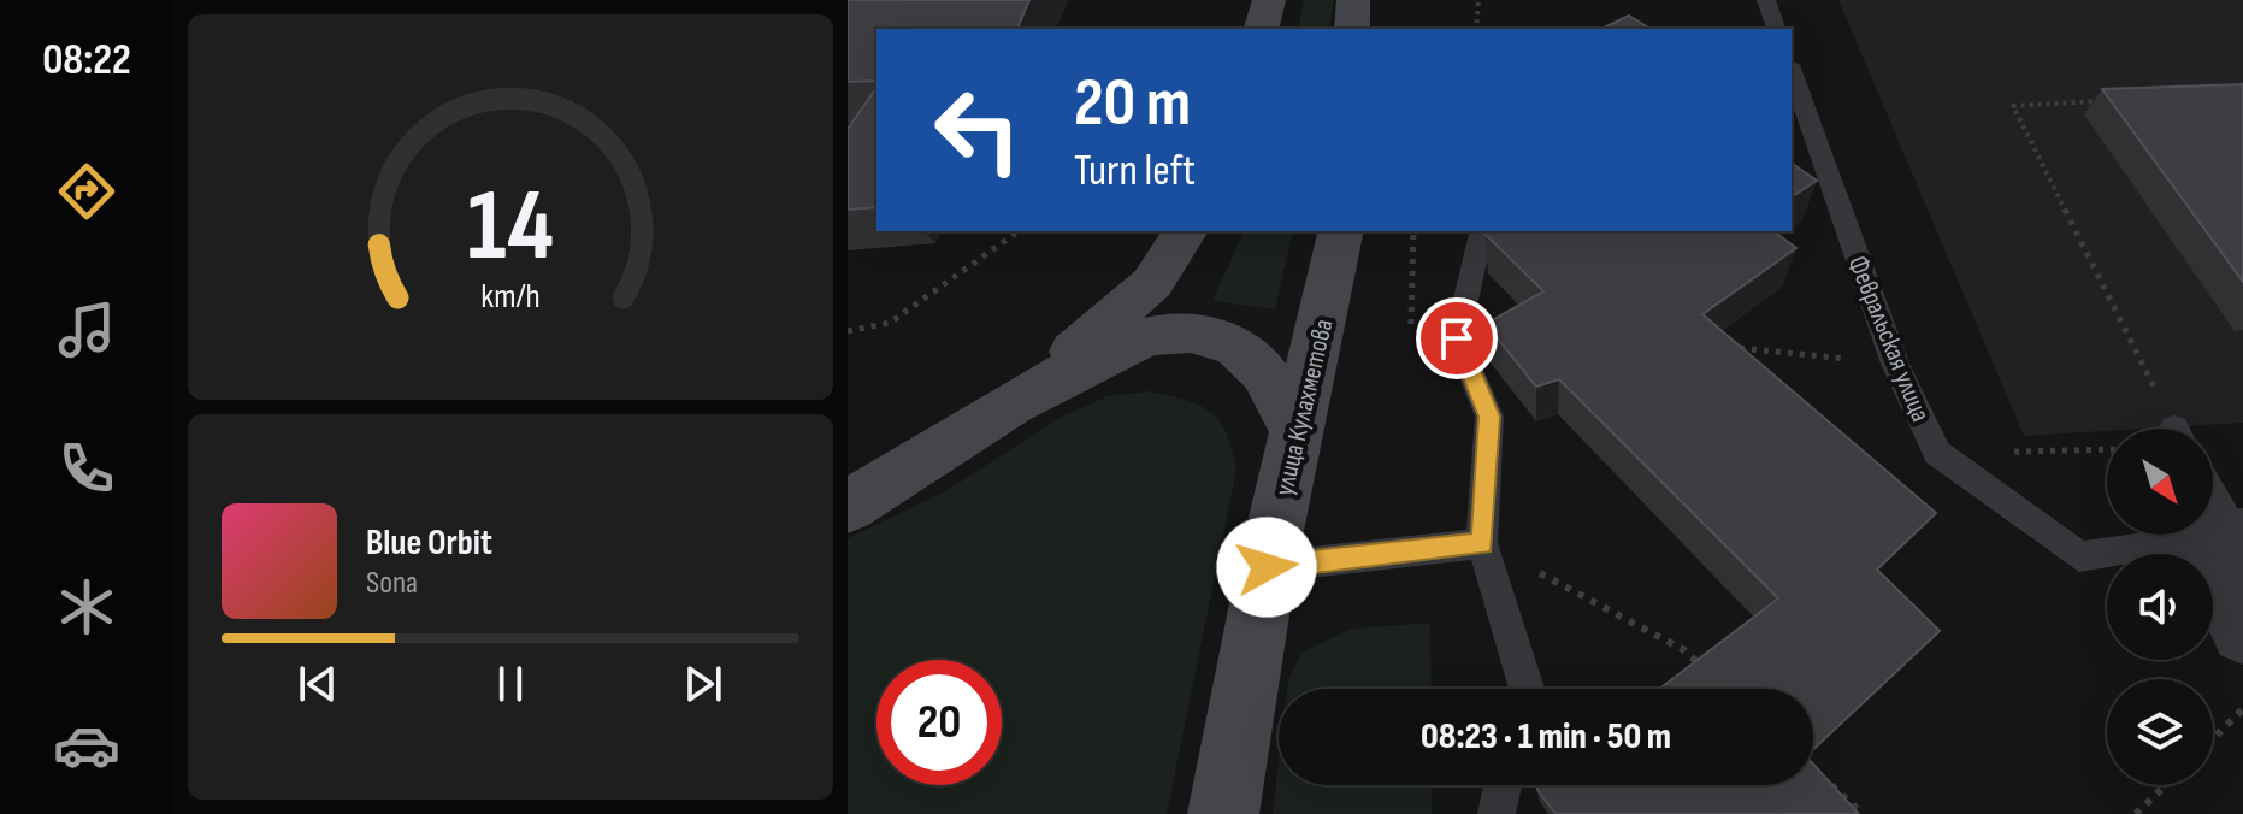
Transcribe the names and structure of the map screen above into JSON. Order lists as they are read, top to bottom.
{
  "streets": {
    "main road": ["улица Кулахметова"],
    "lane": ["Февральская улица"]
  },
  "north": "bottom right",
  "page": {
    "tabs": "08:22",
    "turn": ["20 m", "Turn left"],
    "song": ["Blue Orbit", "Sona"],
    "limit": "20",
    "trip": "08:23 · 1 min · 50 m",
    "gauge": ["14", "km/h"]
  }
}
